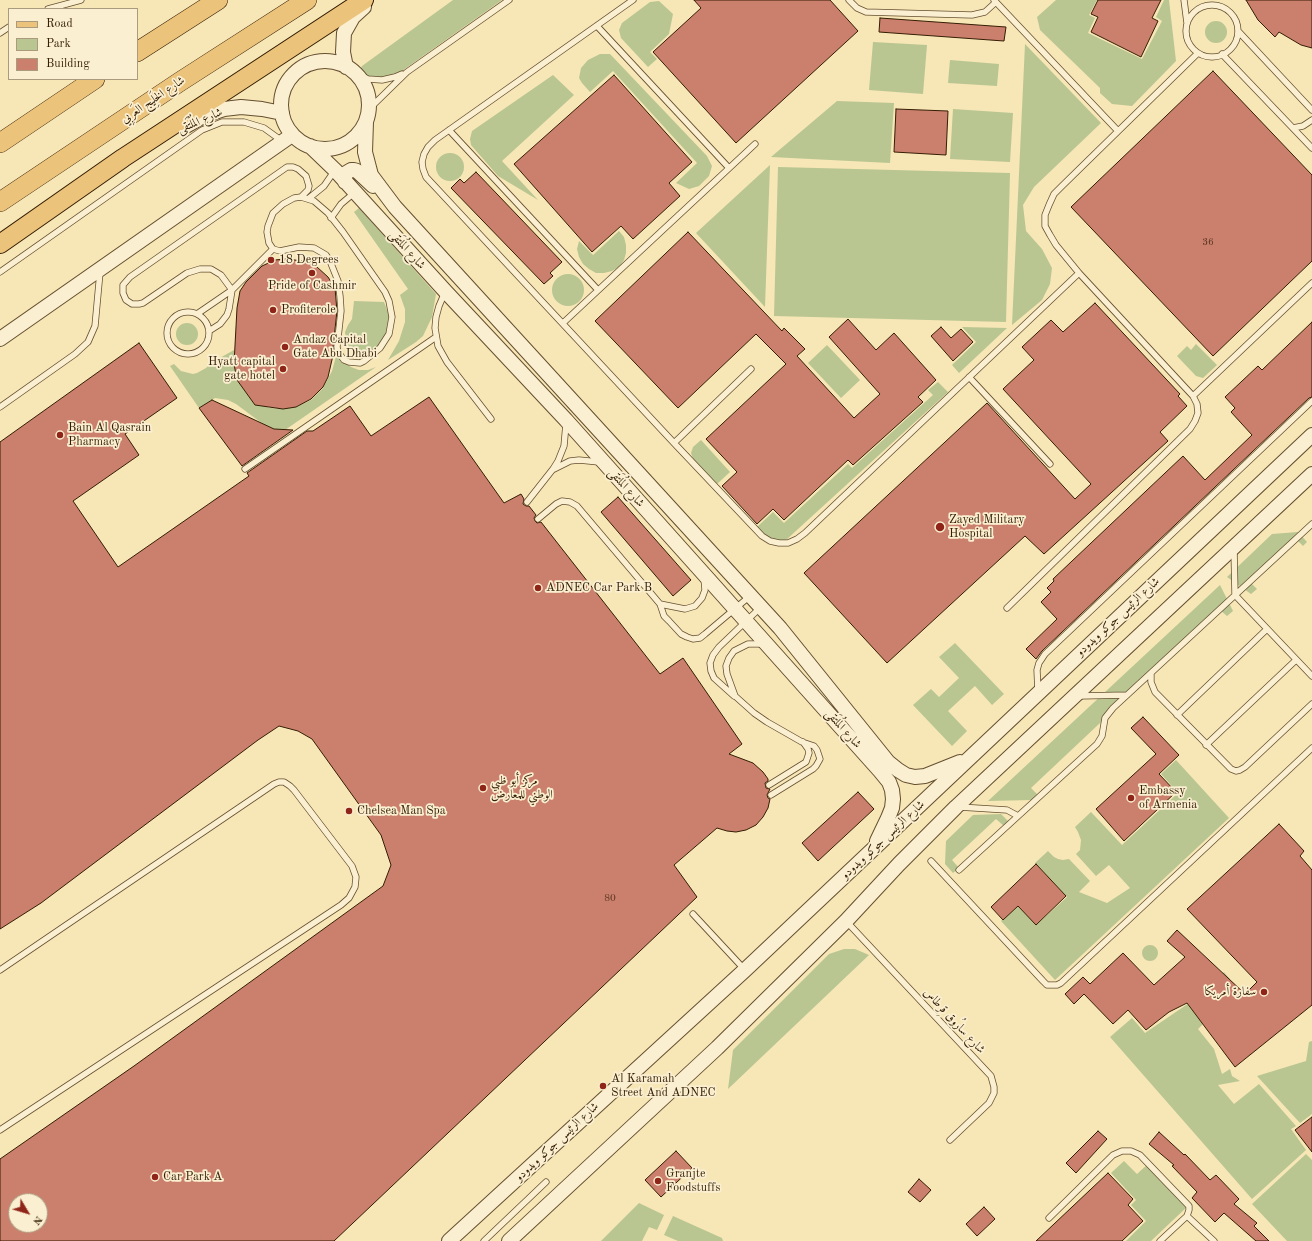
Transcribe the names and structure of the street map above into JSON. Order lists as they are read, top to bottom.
{
  "streets": {
    "highway": ["شارع الخَلِيج العَربِي"],
    "street": ["شارع المُلْتَقى", "شارع المُلتَقى", "شارع الرئيس جوكو ويدودو"],
    "lane": ["شارع سارُوق قِرطاس"]
  },
  "crossings": [
    ["شارع المُلْتَقى", "شارع المُلتَقى"],
    ["شارع المُلتَقى", "شارع الرئيس جوكو ويدودو"]
  ],
  "places": [
    "18 Degrees",
    "Pride of Cashmir",
    "Profiterole",
    "Andaz Capital Gate Abu Dhabi",
    "Hyatt capital gate hotel",
    "Bain Al Qasrain Pharmacy",
    "Zayed Military Hospital",
    "ADNEC Car Park B",
    "مركز أبو ظبي الوطني للمعارض",
    "Embassy of Armenia",
    "Chelsea Man Spa",
    "سفارة أمريكا",
    "Al Karamah Street And ADNEC",
    "Car Park A",
    "Granjte Foodstuffs"
  ],
  "house_numbers": ["36", "80"],
  "legend": ["Road", "Park", "Building"],
  "north": "bottom right"
}
